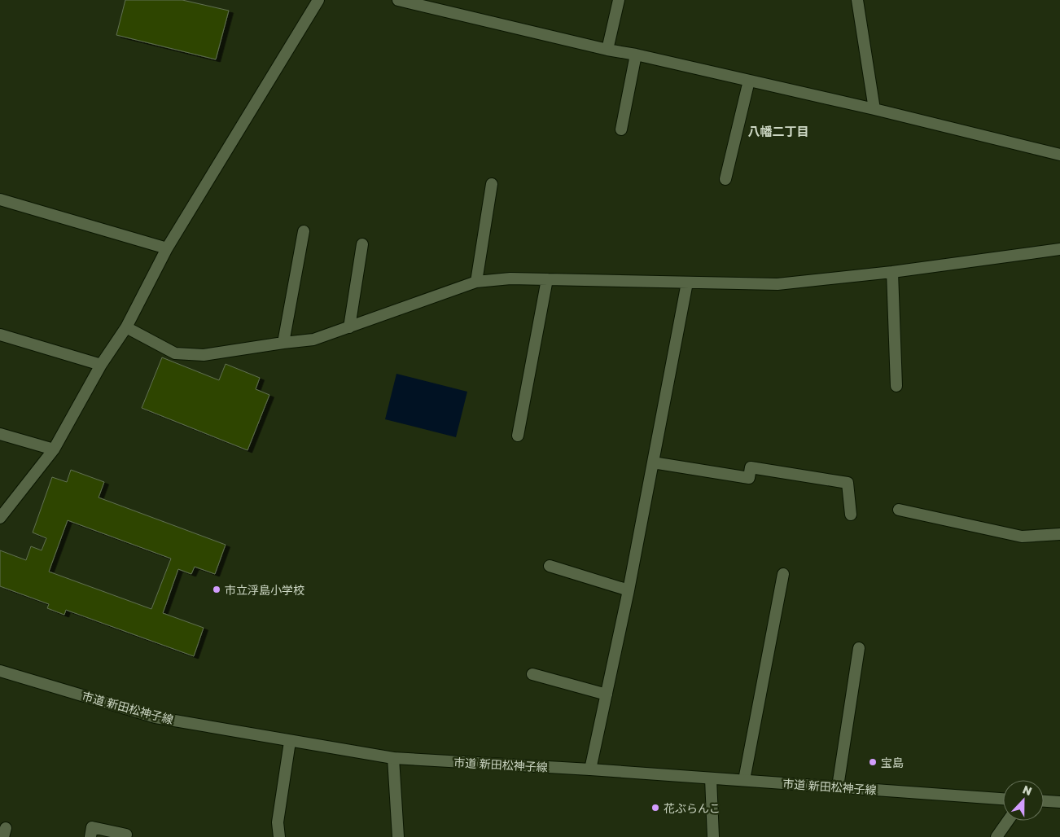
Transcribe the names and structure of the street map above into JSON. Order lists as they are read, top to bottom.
{
  "streets": {
    "street": ["市道 新田松神子線"]
  },
  "districts": ["八幡二丁目"],
  "places": ["市立浮島小学校", "宝島", "花ぶらんこ"],
  "north": "top"
}
